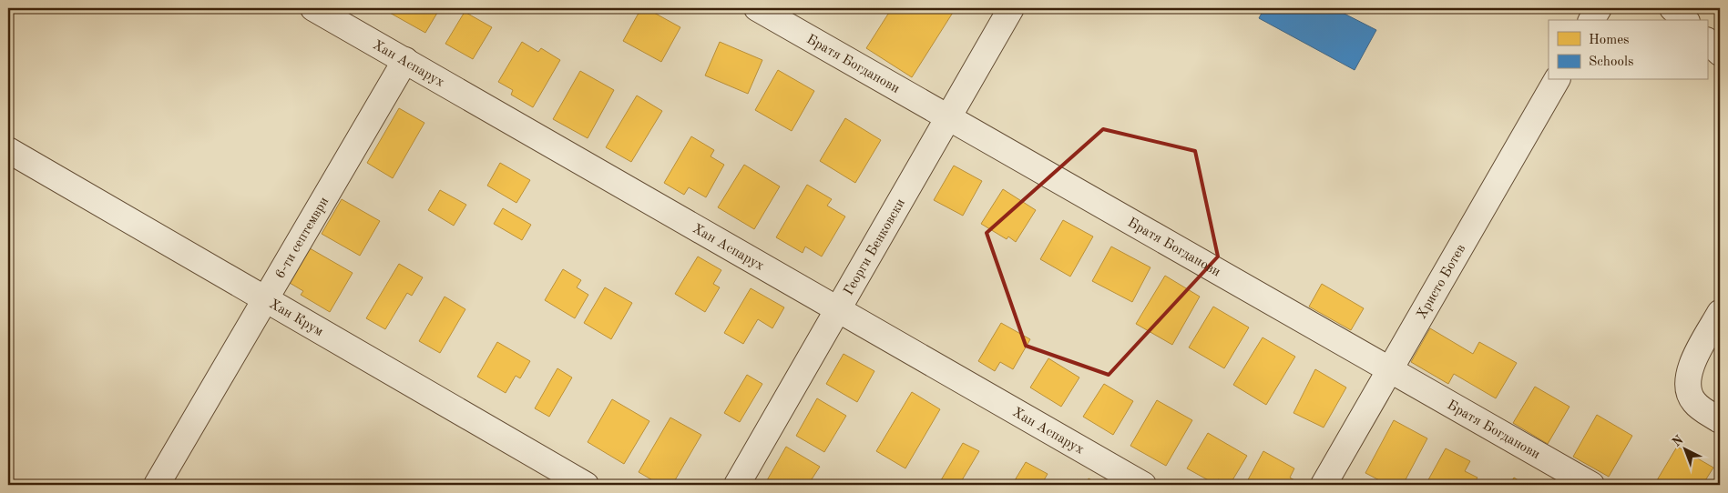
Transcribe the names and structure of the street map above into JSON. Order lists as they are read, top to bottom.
{
  "streets": {
    "street": [
      "Хан Аспарух",
      "Братя Богданови",
      "6-ти септември",
      "Георги Бенковски",
      "Христо Ботев",
      "Хан Крум"
    ]
  },
  "crossings": [
    ["Хан Аспарух", "6-ти септември"],
    ["Хан Аспарух", "Георги Бенковски"],
    ["Братя Богданови", "Георги Бенковски"],
    ["Братя Богданови", "Христо Ботев"],
    ["6-ти септември", "Хан Крум"]
  ],
  "legend": ["Homes", "Schools"],
  "north": "top left"
}
